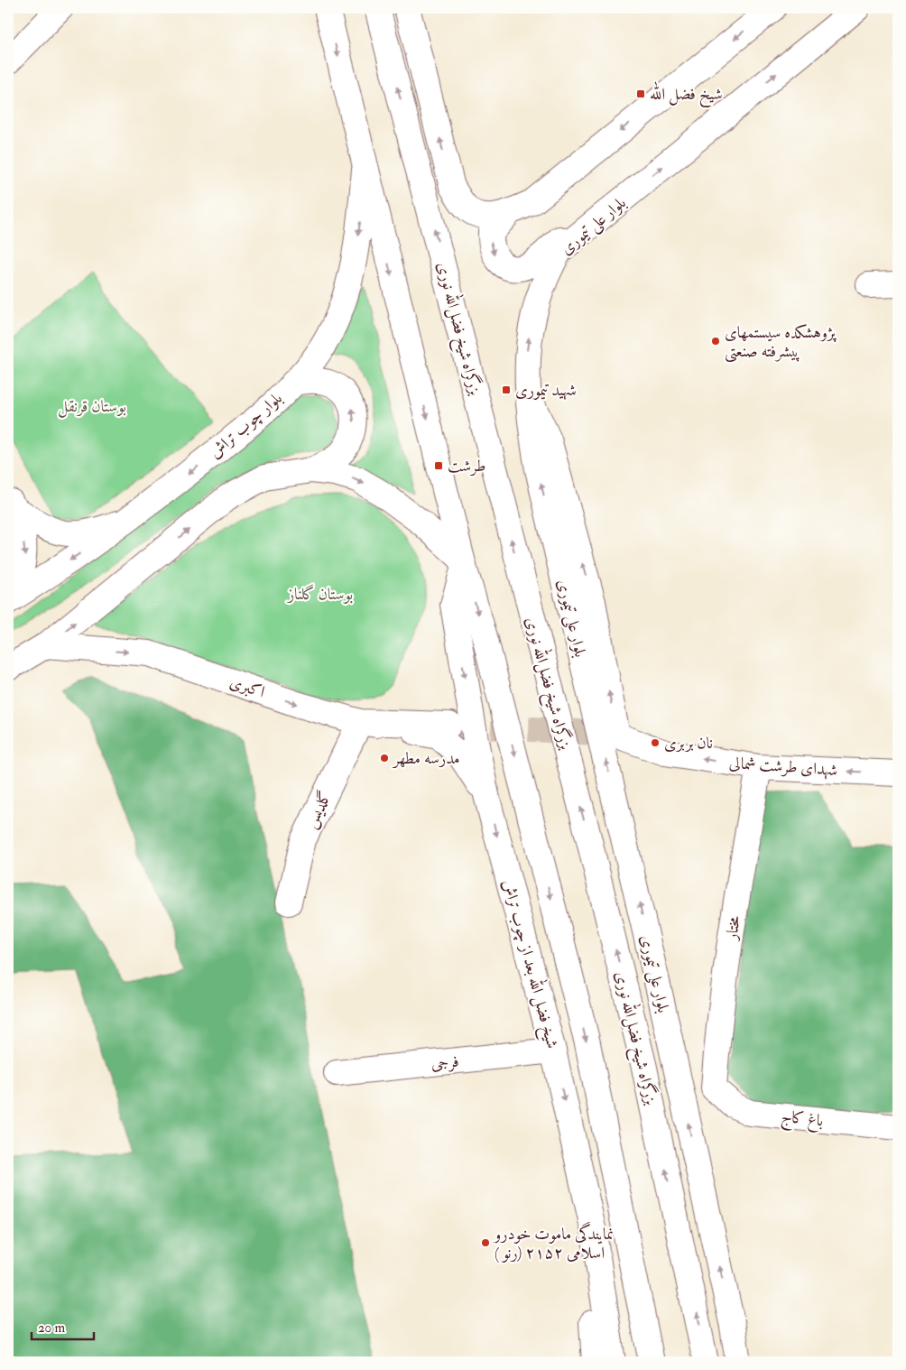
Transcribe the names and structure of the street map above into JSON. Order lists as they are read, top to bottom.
{
  "streets": {
    "main road": [
      "بلوار علی تیموری",
      "بزرگراه شیخ فضل‌الله نوری",
      "بلوار چوب‌ تراش",
      "اکبری",
      "شهدای طرشت شمالی",
      "گلدیس",
      "مختار",
      "شیخ فضل الله بعد از چوب تراش",
      "فرجی",
      "باغ کاج"
    ]
  },
  "crossings": [
    ["بلوار علی تیموری", "شهدای طرشت شمالی"],
    ["اکبری", "گلدیس"],
    ["شهدای طرشت شمالی", "مختار"],
    ["مختار", "باغ کاج"],
    ["شیخ فضل الله بعد از چوب تراش", "فرجی"]
  ],
  "parks": ["بوستان قرنقل", "بوستان گلناز"],
  "places": {
    "transit": ["شیخ فضل الله", "شهید تیموری", "طرشت"],
    "other": [
      "پژوهشکده سیستمهای پیشرفته صنعتی",
      "نان بربری",
      "مدرسه مطهر",
      "نمایندگی ماموت خودرو ( رنو) اسلامی ۲۱۵۲"
    ]
  },
  "scale_bar": "20 m"
}
